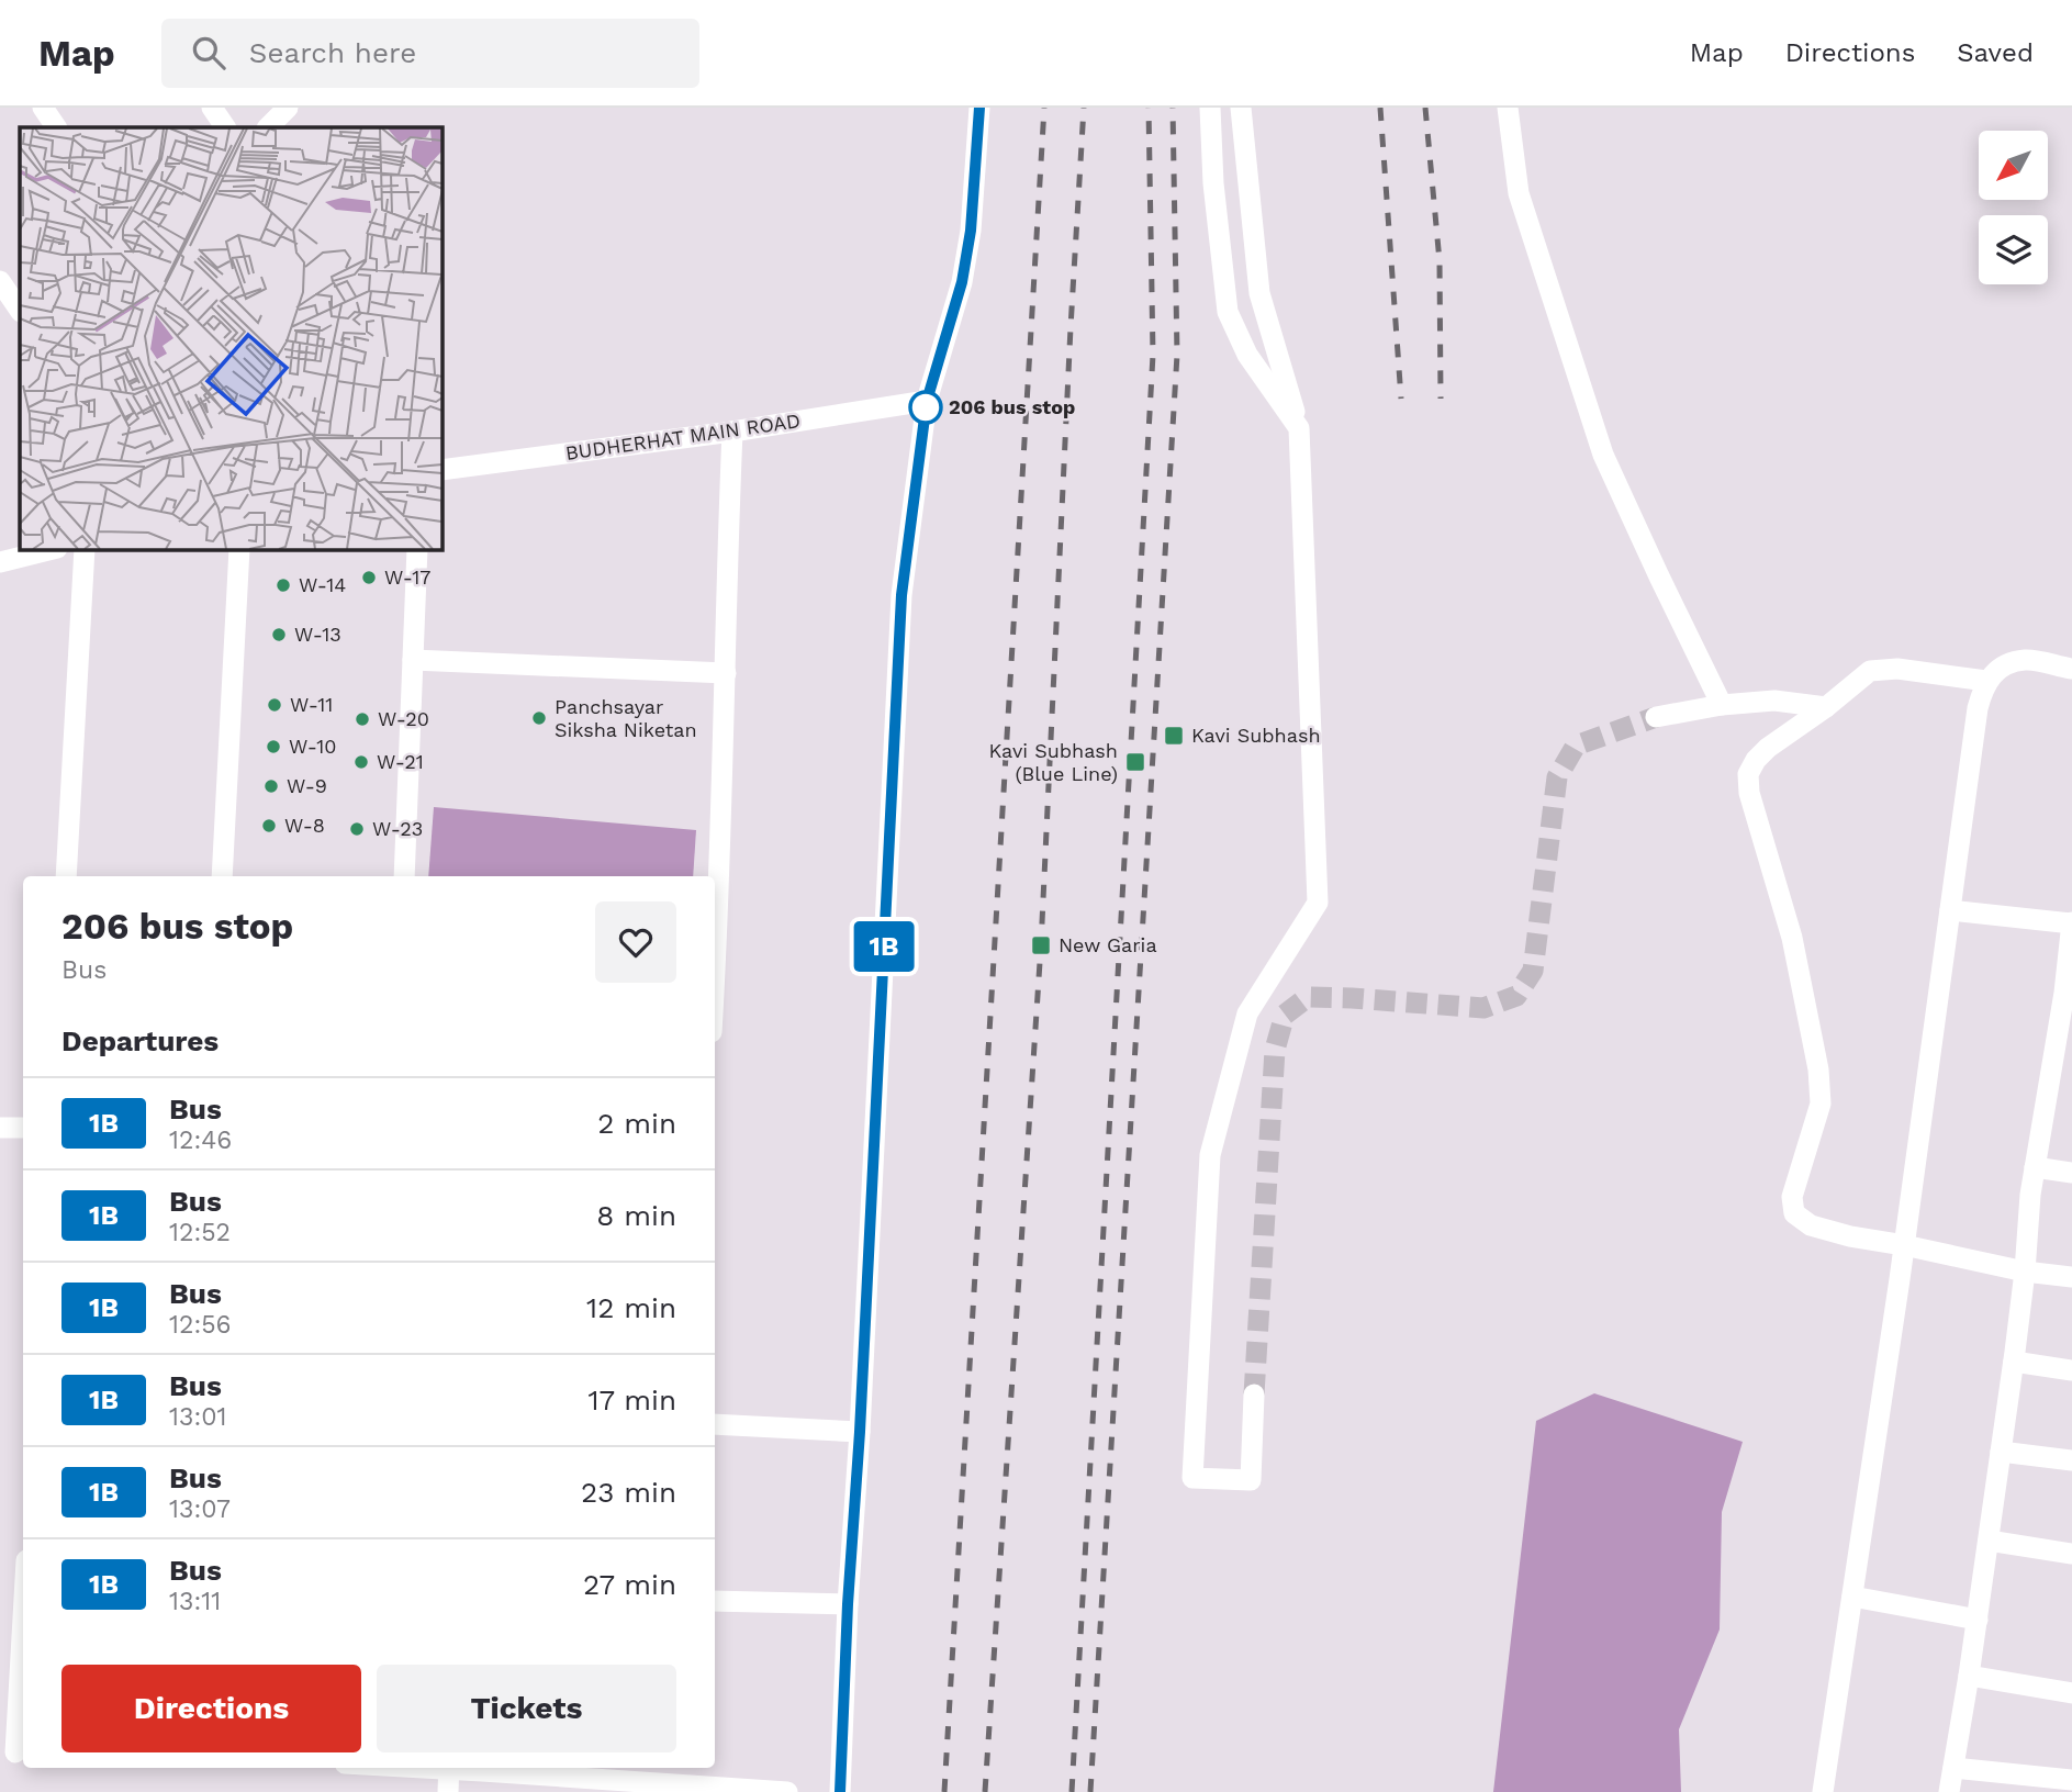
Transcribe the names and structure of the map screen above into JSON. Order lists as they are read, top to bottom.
{
  "streets": {
    "street": ["BUDHERHAT MAIN ROAD"]
  },
  "places": {
    "other": [
      "206 bus stop",
      "W-17",
      "W-14",
      "W-13",
      "W-11",
      "Panchsayar Siksha Niketan",
      "W-20",
      "W-10",
      "W-21",
      "W-9",
      "W-8",
      "W-23"
    ],
    "transit": ["Kavi Subhash", "Kavi Subhash (Blue Line)", "New Garia"]
  },
  "lines": ["bus line 1B"],
  "north": "bottom left",
  "page": {
    "header": "Map",
    "search": "Search here",
    "nav": ["Map", "Directions", "Saved"],
    "on_map": "1B",
    "heading": [
      ["206 bus stop", "Bus"],
      "Departures"
    ],
    "list": [
      {
        "mark": "1B",
        "name": "Bus",
        "note": "12:46",
        "value": "2 min"
      },
      {
        "mark": "1B",
        "name": "Bus",
        "note": "12:52",
        "value": "8 min"
      },
      {
        "mark": "1B",
        "name": "Bus",
        "note": "12:56",
        "value": "12 min"
      },
      {
        "mark": "1B",
        "name": "Bus",
        "note": "13:01",
        "value": "17 min"
      },
      {
        "mark": "1B",
        "name": "Bus",
        "note": "13:07",
        "value": "23 min"
      },
      {
        "mark": "1B",
        "name": "Bus",
        "note": "13:11",
        "value": "27 min"
      }
    ],
    "buttons": ["Directions", "Tickets"]
  }
}
